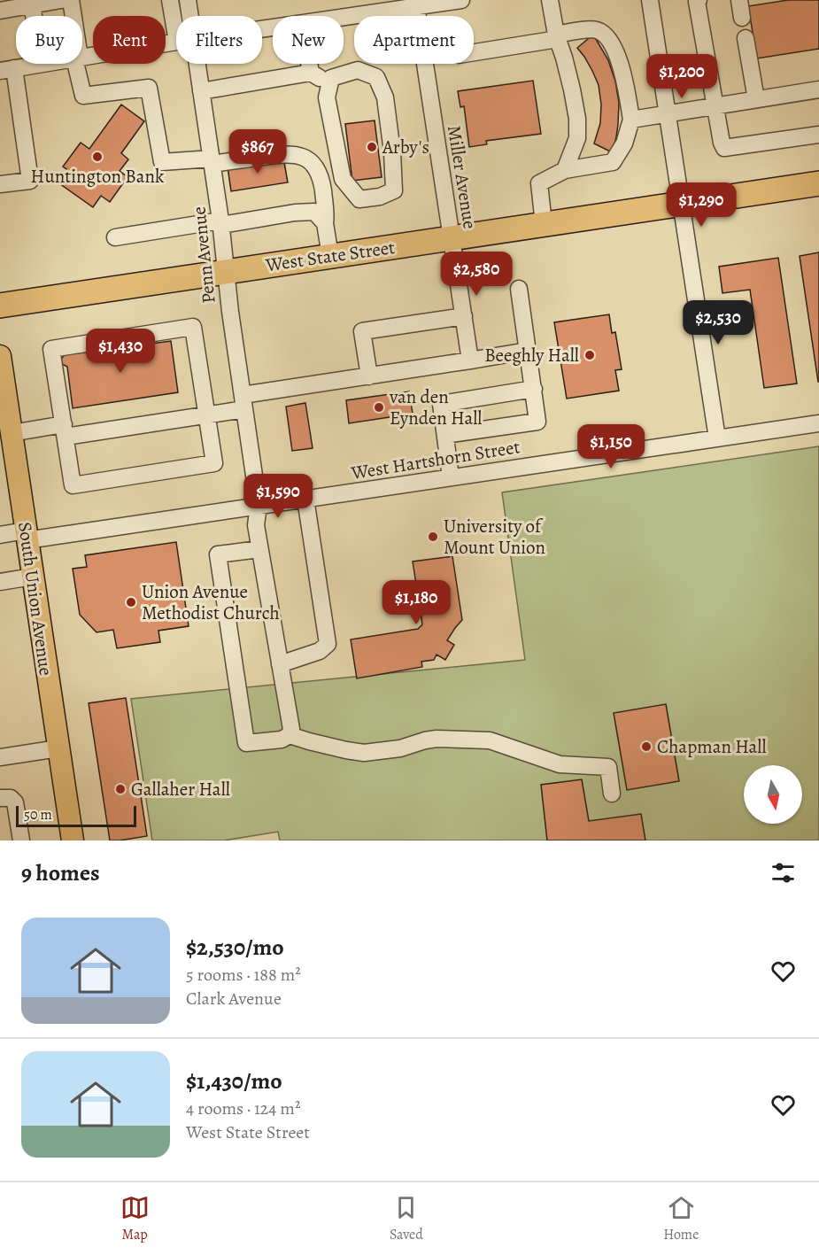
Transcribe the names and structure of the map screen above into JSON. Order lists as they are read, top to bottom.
{
  "streets": {
    "highway": ["West State Street"],
    "main road": ["South Union Avenue"],
    "street": ["Miller Avenue", "Penn Avenue", "West Hartshorn Street"]
  },
  "crossings": [
    ["Miller Avenue", "West State Street"],
    ["Penn Avenue", "West State Street"],
    ["Penn Avenue", "West Hartshorn Street"],
    ["West Hartshorn Street", "South Union Avenue"]
  ],
  "places": [
    "Arby's",
    "Huntington Bank",
    "Beeghly Hall",
    "van den Eynden Hall",
    "University of Mount Union",
    "Union Avenue Methodist Church",
    "Chapman Hall",
    "Gallaher Hall"
  ],
  "scale_bar": "50 m",
  "north": "bottom",
  "page": {
    "chip": [
      "Buy",
      "Rent",
      "Filters",
      "New",
      "Apartment"
    ],
    "price": [
      "$1,200",
      "$867",
      "$1,290",
      "$2,580",
      "$2,530",
      "$1,430",
      "$1,150",
      "$1,590",
      "$1,180"
    ],
    "scale": "50 m",
    "heading": "9 homes",
    "list": [
      {
        "name": "$2,530/mo",
        "note": "5 rooms · 188 m² · Clark Avenue"
      },
      {
        "name": "$1,430/mo",
        "note": "4 rooms · 124 m² · West State Street"
      }
    ],
    "tabs": ["Map", "Saved", "Home"]
  }
}
